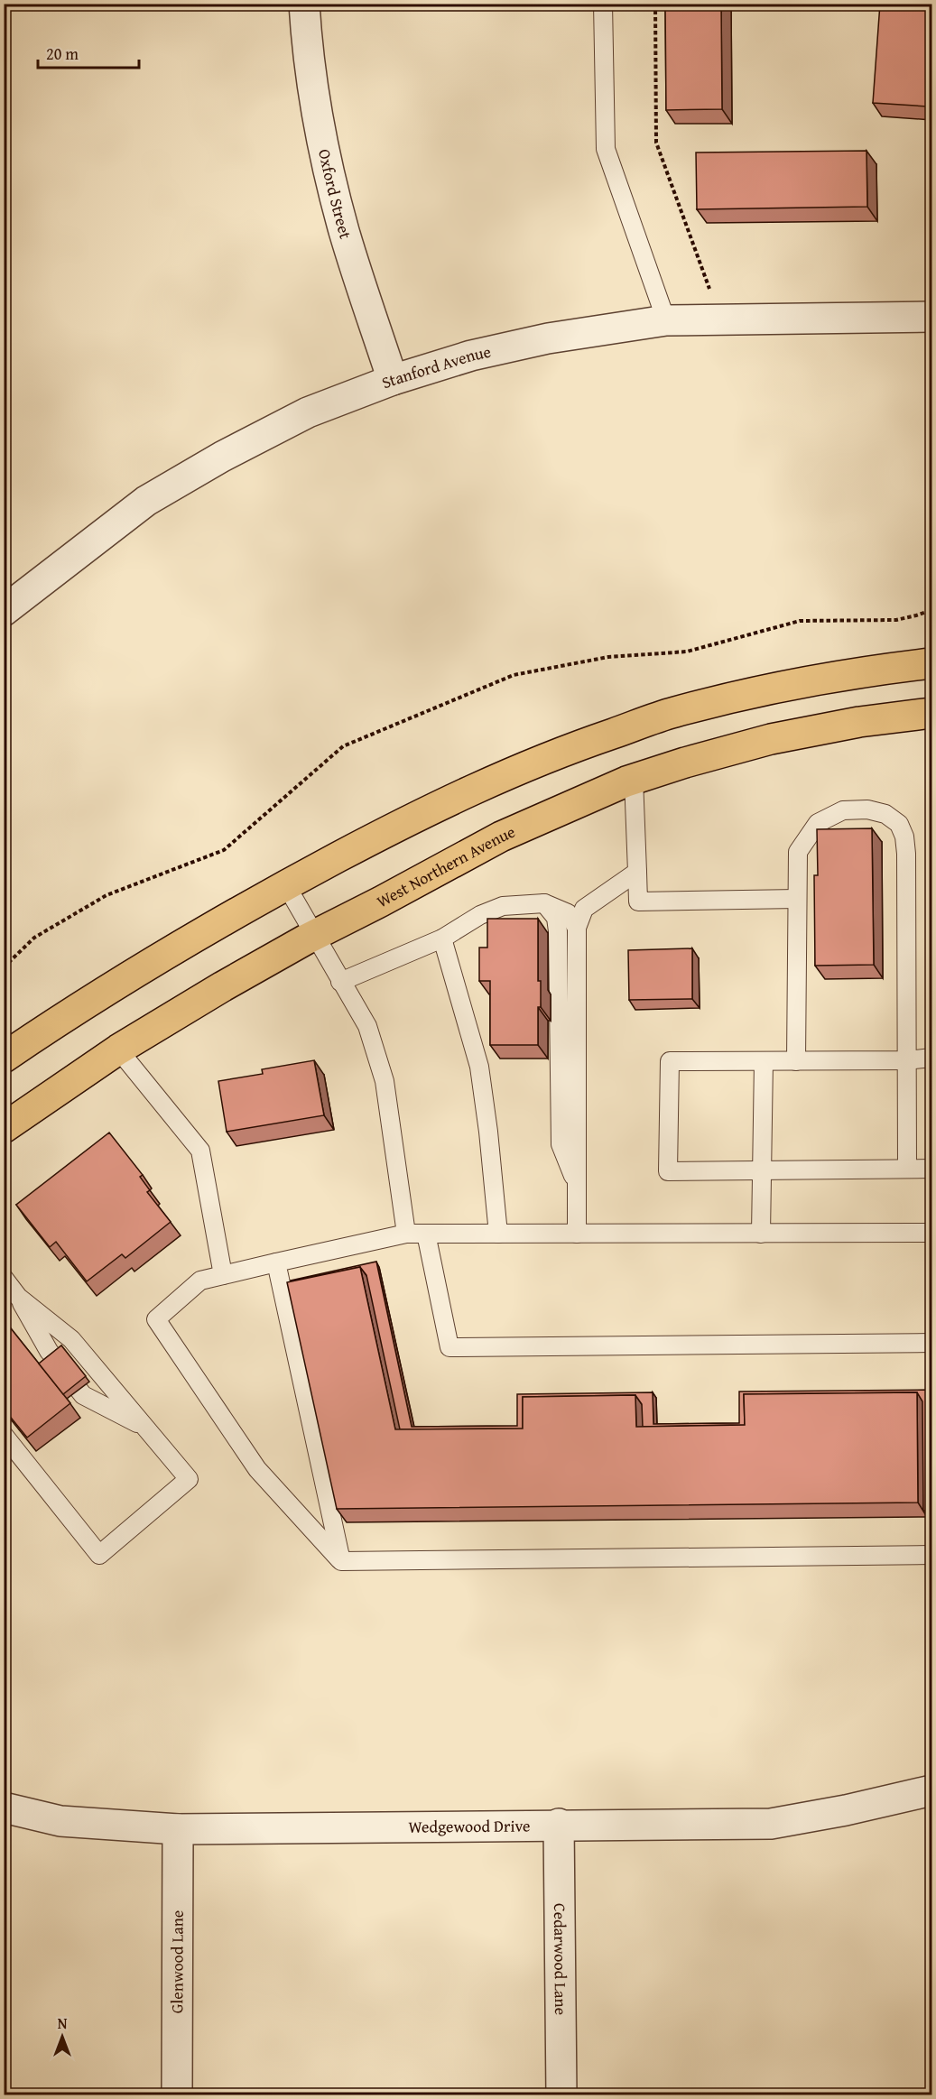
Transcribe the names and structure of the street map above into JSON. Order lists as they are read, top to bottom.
{
  "streets": {
    "main road": ["West Northern Avenue"],
    "street": [
      "Oxford Street",
      "Stanford Avenue",
      "Wedgewood Drive",
      "Cedarwood Lane",
      "Glenwood Lane"
    ]
  },
  "crossings": [
    ["Oxford Street", "Stanford Avenue"],
    ["Wedgewood Drive", "Cedarwood Lane"],
    ["Wedgewood Drive", "Glenwood Lane"]
  ],
  "scale_bar": "20 m",
  "north": "top"
}
